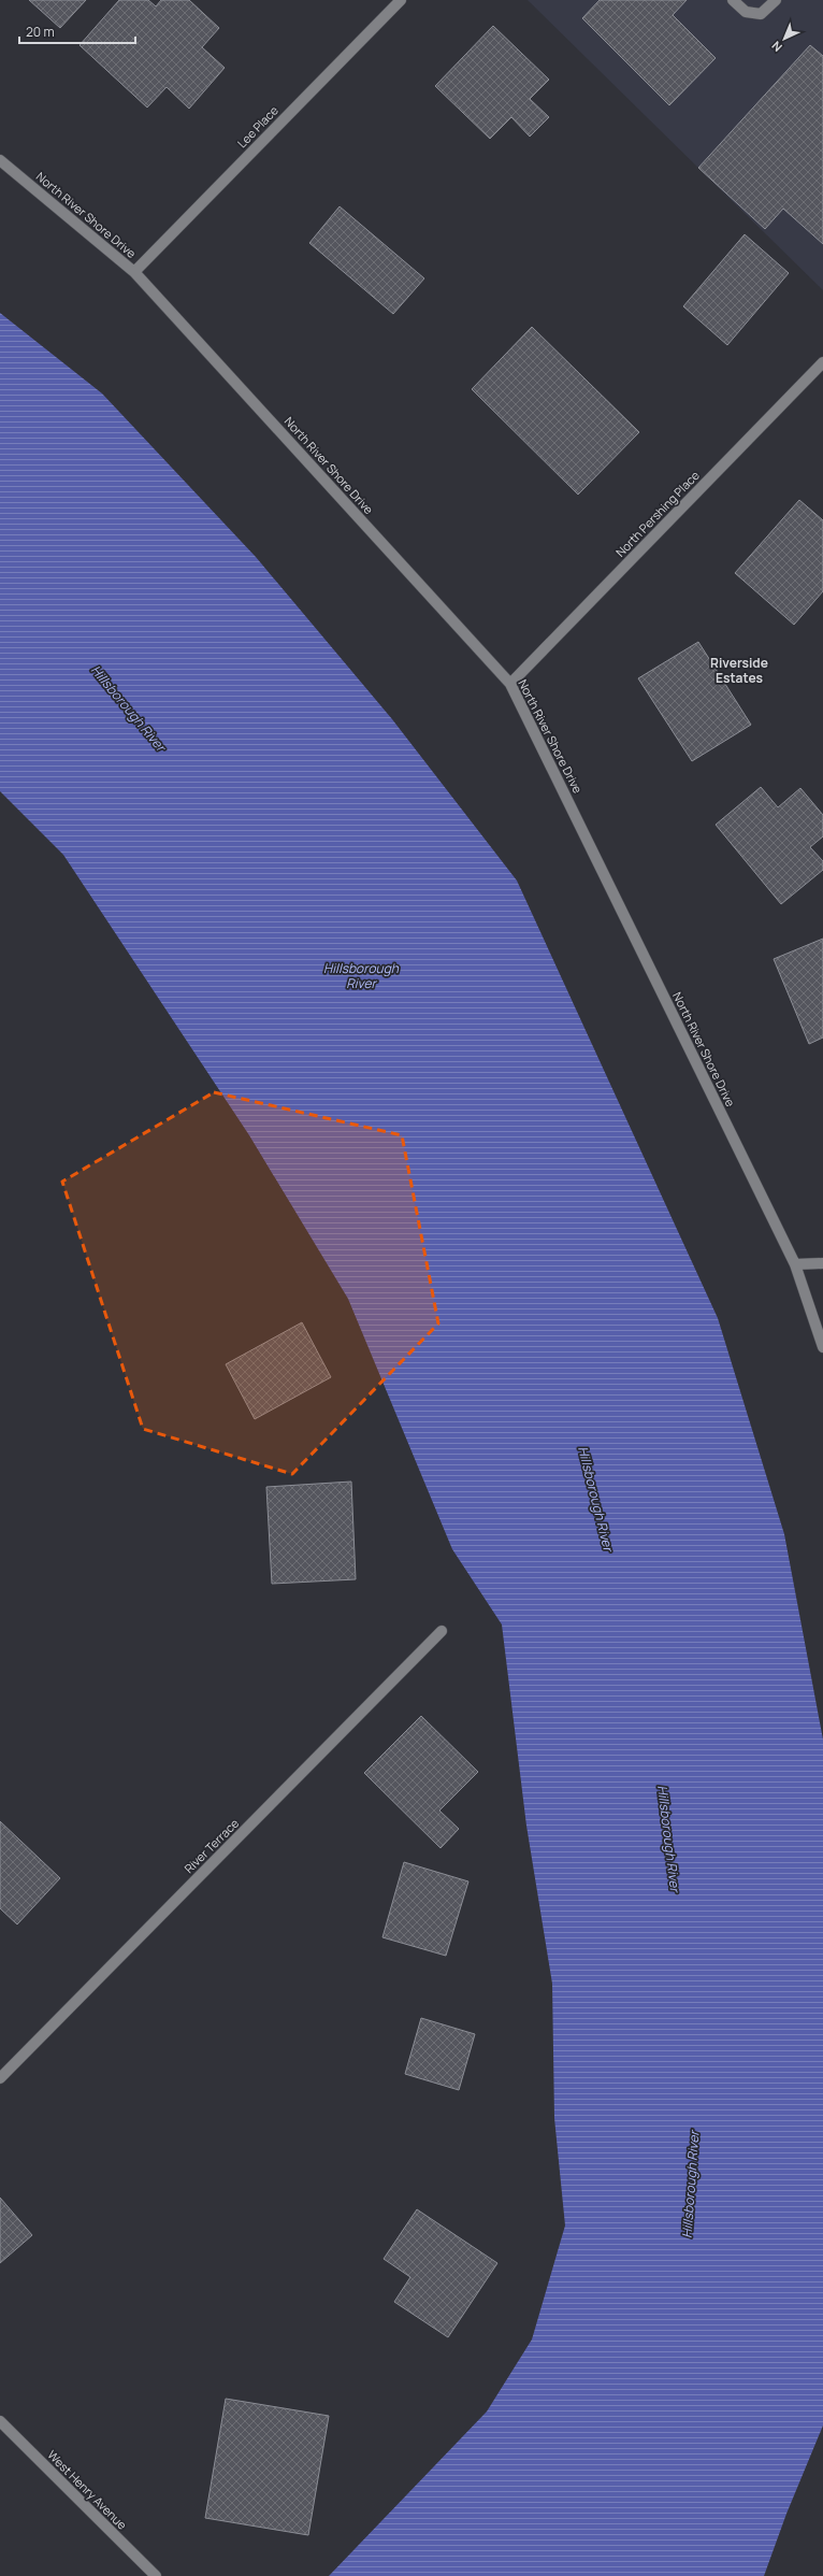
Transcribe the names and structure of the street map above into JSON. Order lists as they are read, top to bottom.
{
  "streets": {
    "street": [
      "Lee Place",
      "North River Shore Drive",
      "North Pershing Place",
      "River Terrace",
      "West Henry Avenue"
    ]
  },
  "crossings": [
    ["Lee Place", "North River Shore Drive"],
    ["North River Shore Drive", "North Pershing Place"]
  ],
  "districts": ["Riverside Estates"],
  "water": ["Hillsborough River"],
  "scale_bar": "20 m",
  "north": "bottom left"
}
